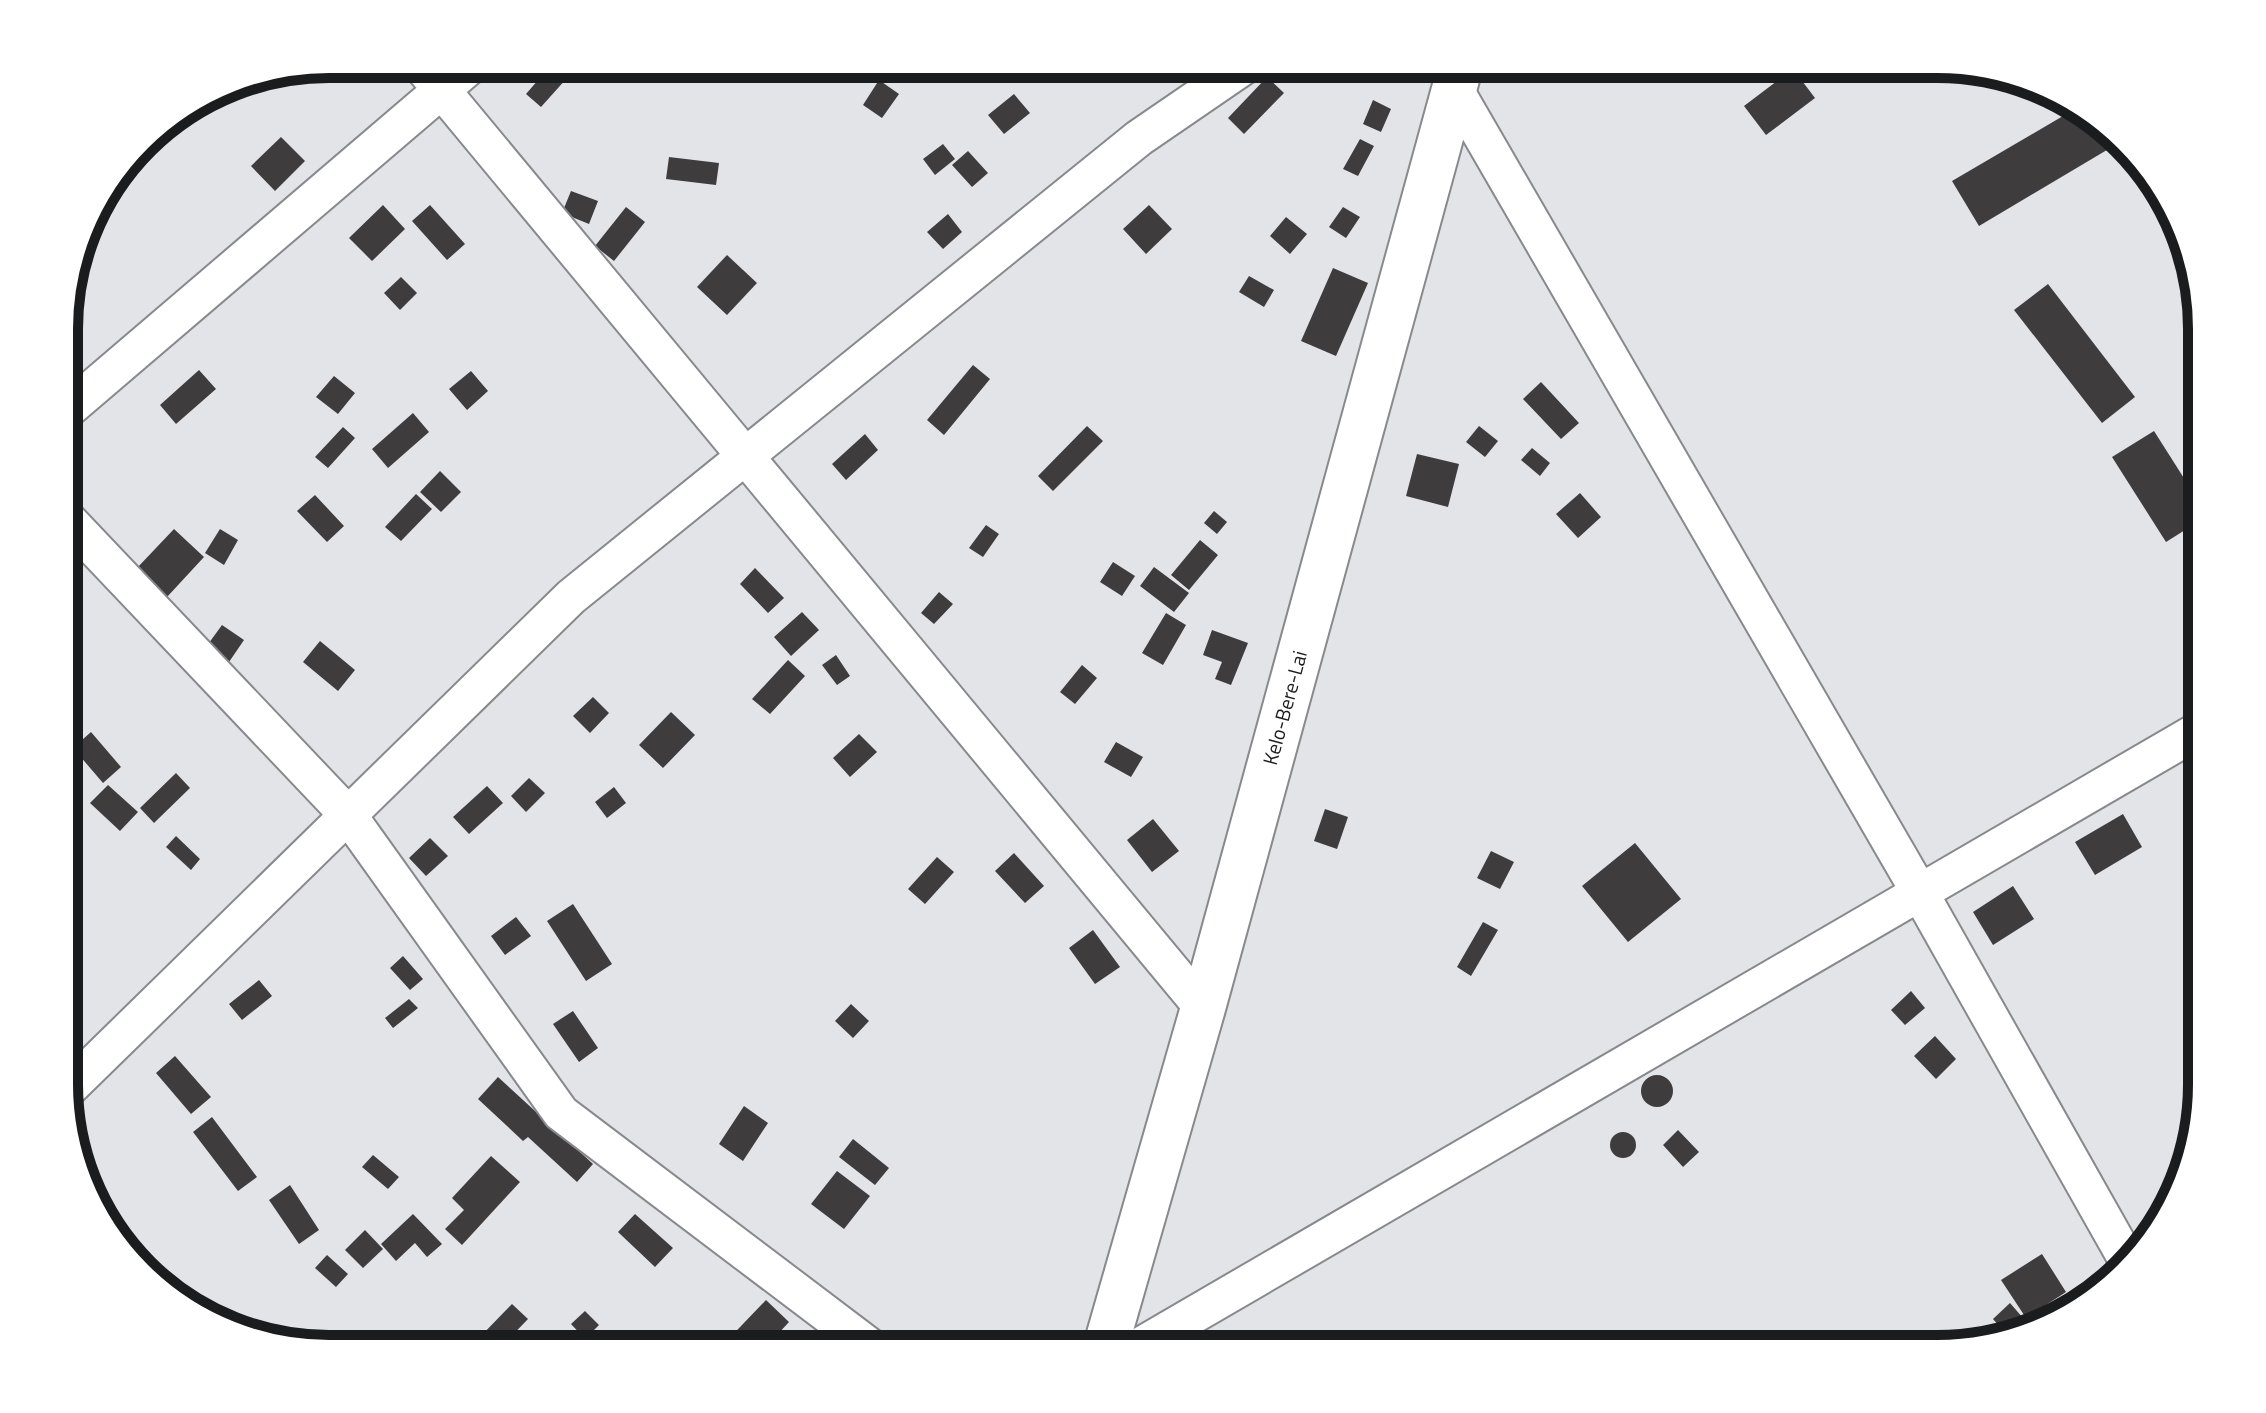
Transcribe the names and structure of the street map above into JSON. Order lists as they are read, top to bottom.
{
  "streets": {
    "main road": ["Kelo-Bere-Lai"]
  }
}
